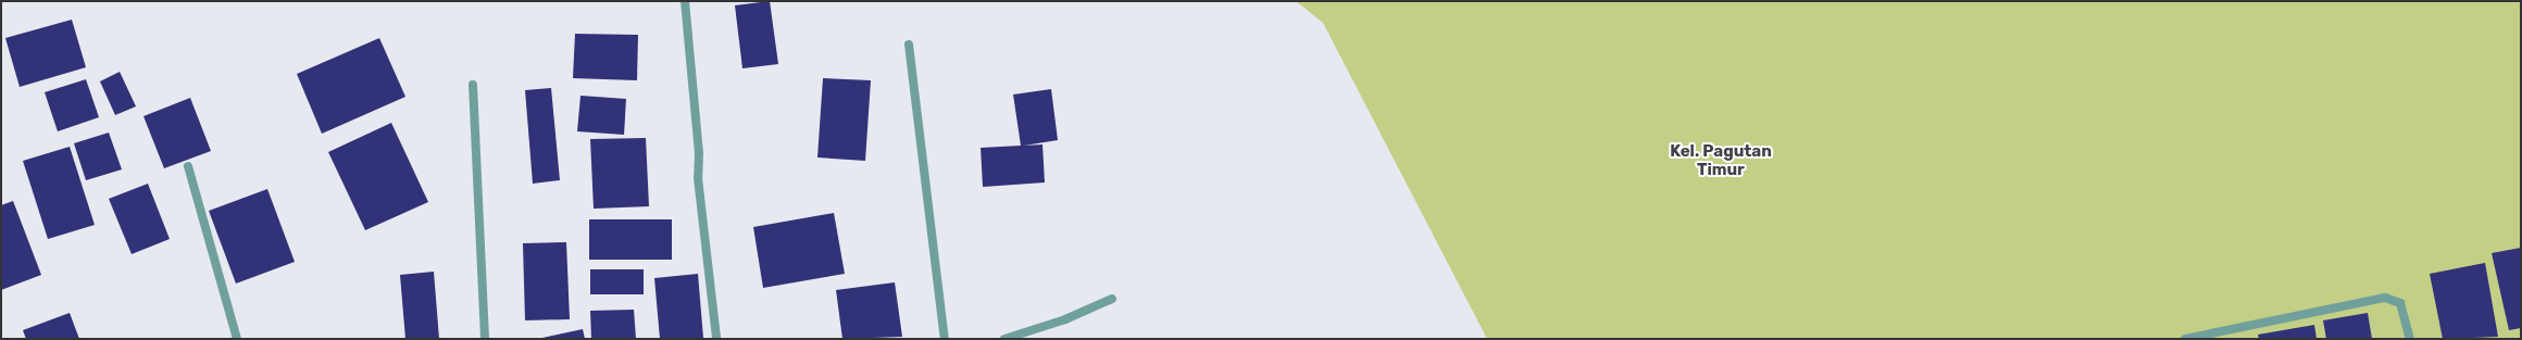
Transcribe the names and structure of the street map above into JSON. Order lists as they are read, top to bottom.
{
  "districts": ["Kel. Pagutan Timur"]
}
